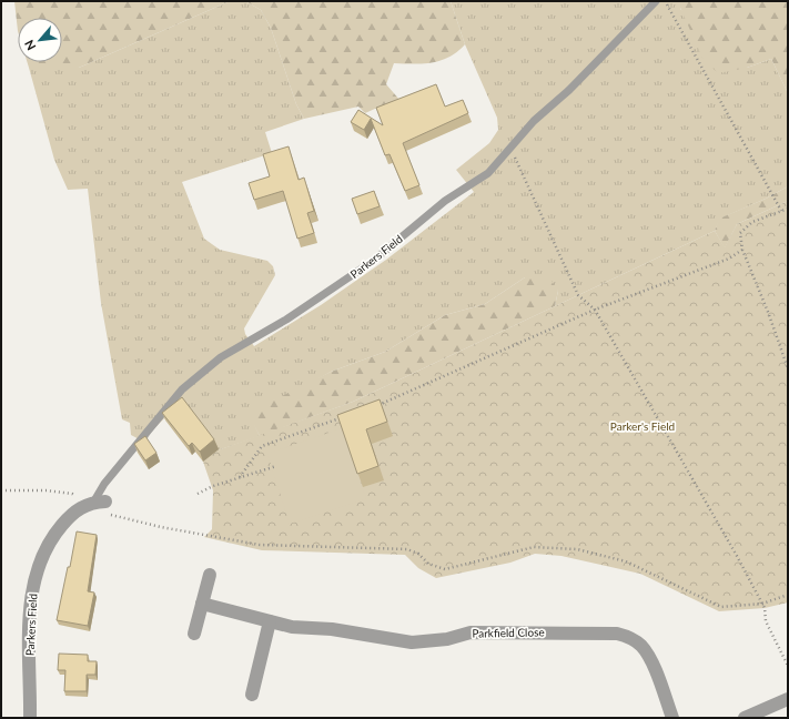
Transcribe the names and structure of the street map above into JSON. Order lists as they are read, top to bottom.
{
  "streets": {
    "street": ["Parkers Field", "Parkfield Close"]
  },
  "parks": ["Parker's Field"],
  "north": "bottom left"
}
